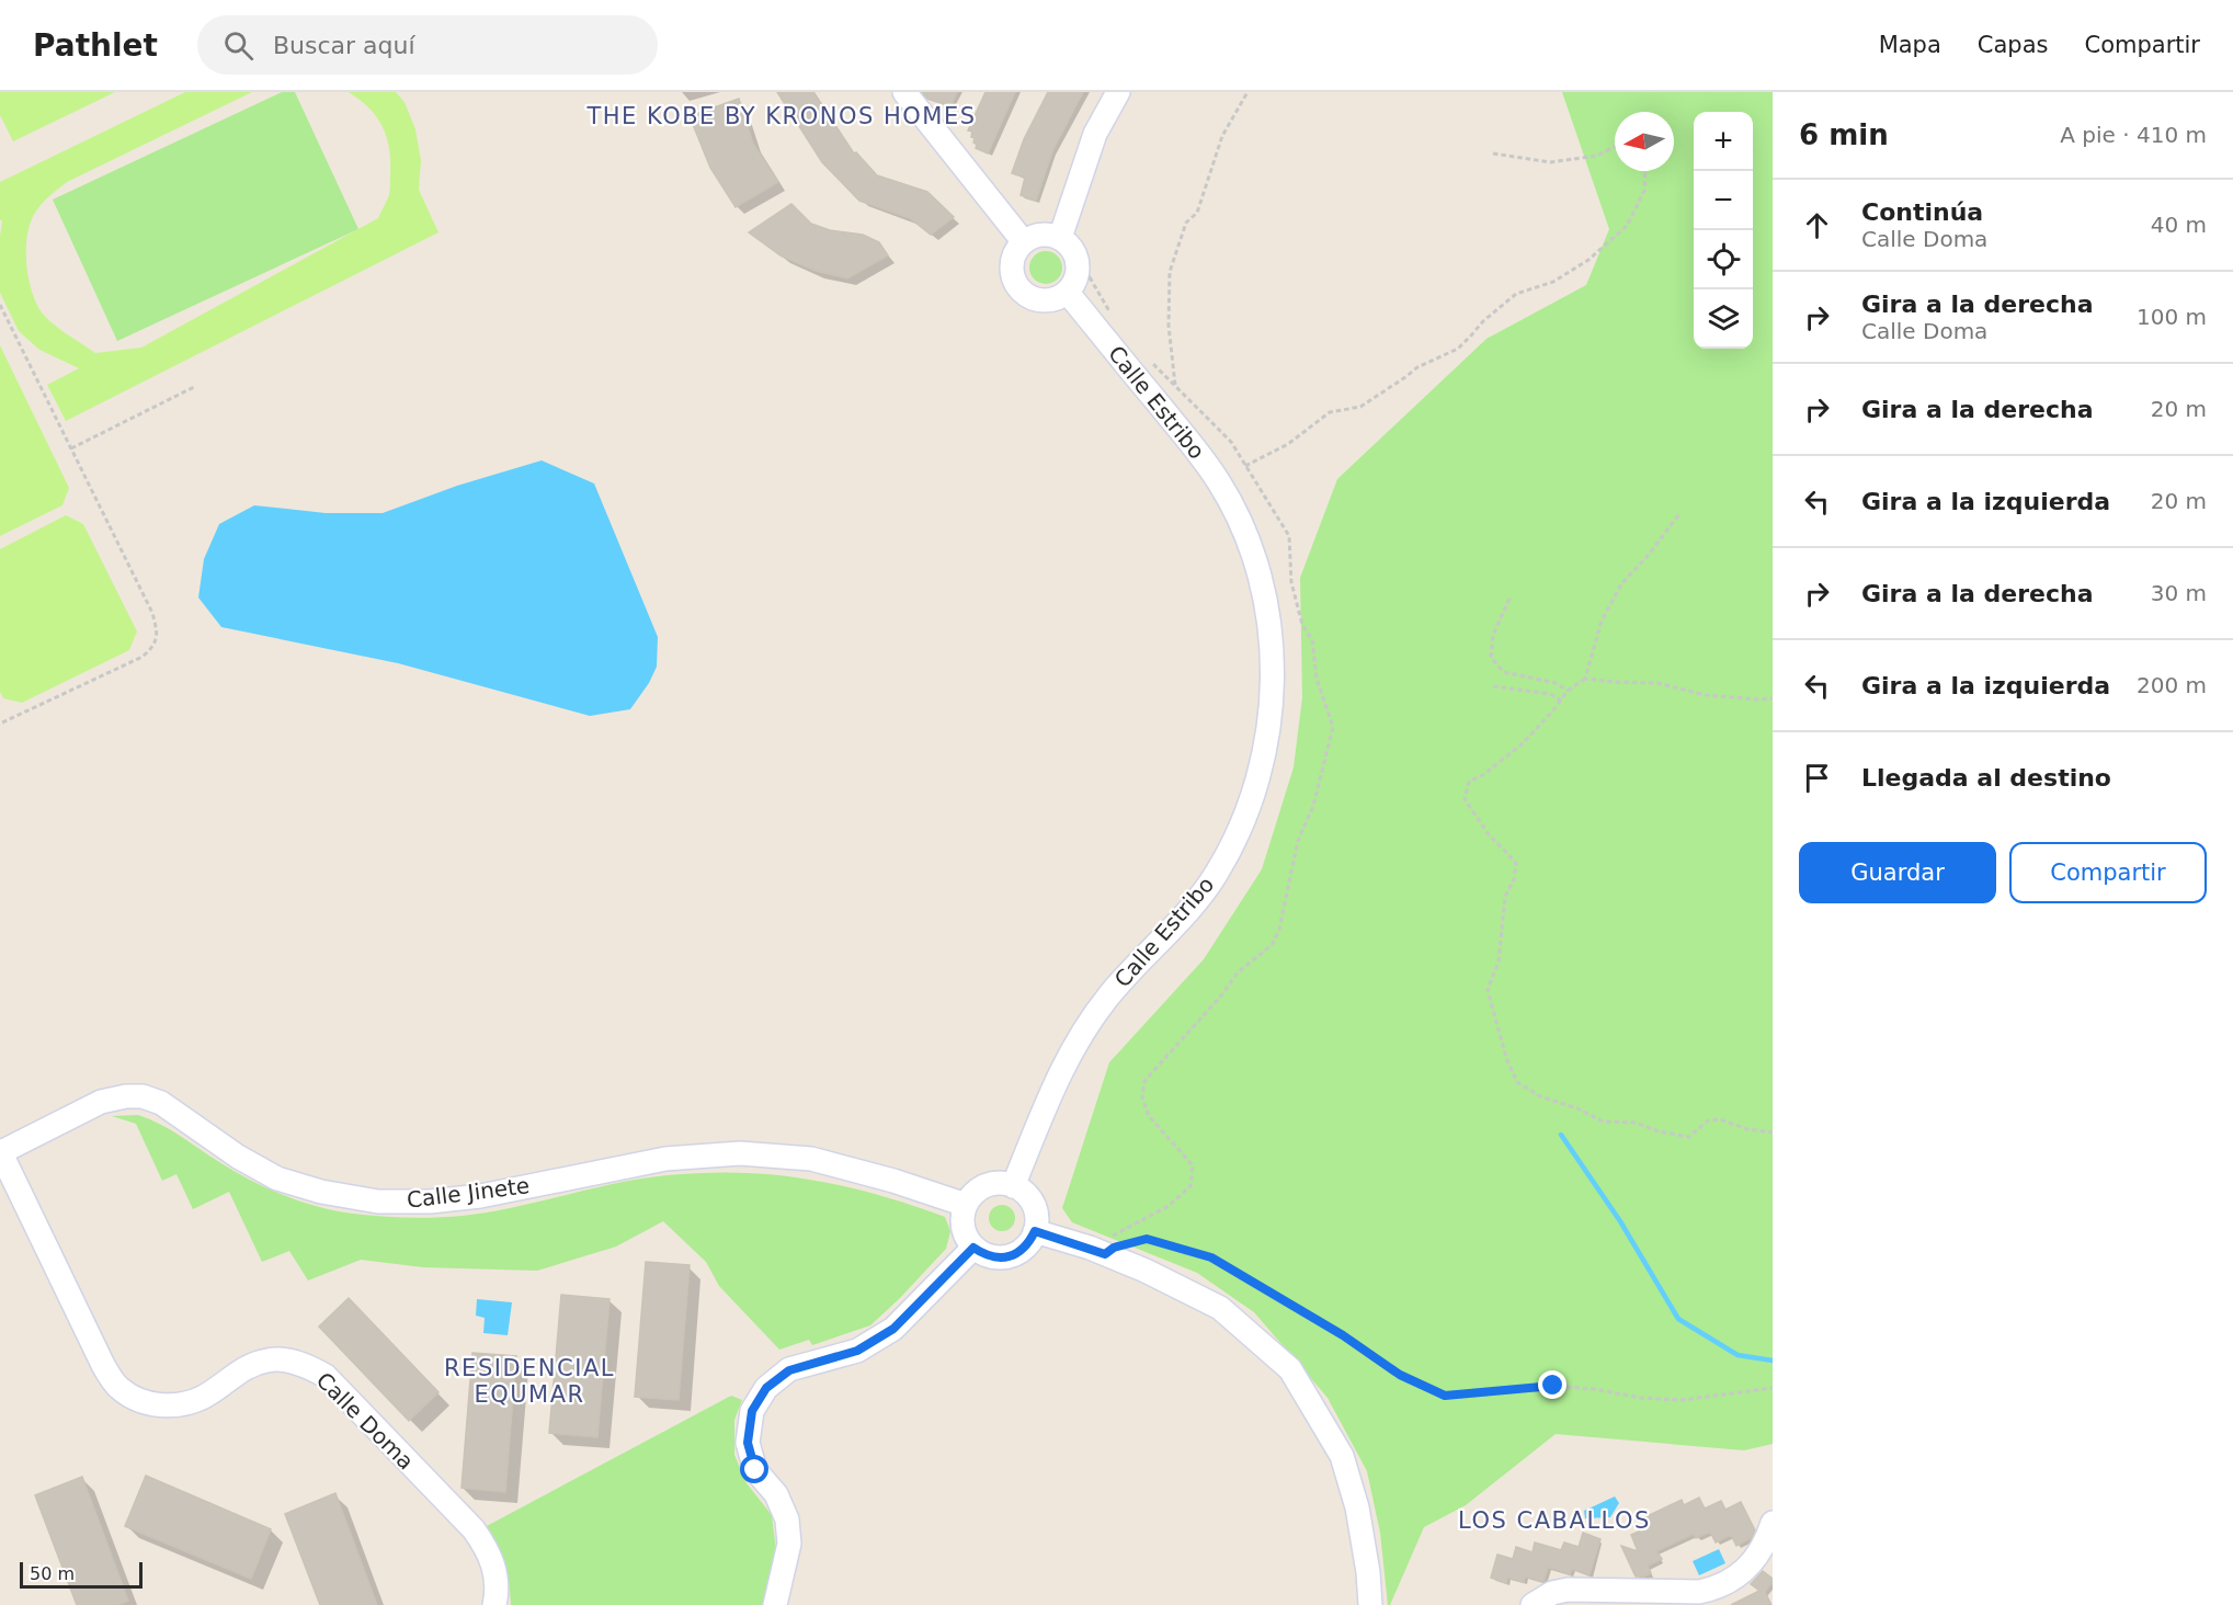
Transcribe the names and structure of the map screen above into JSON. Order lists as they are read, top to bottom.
{
  "streets": {
    "street": ["Calle Estribo", "Calle Jinete", "Calle Doma"]
  },
  "crossings": [
    ["Calle Estribo", "Calle Jinete"],
    ["Calle Jinete", "Calle Doma"]
  ],
  "districts": ["THE KOBE BY KRONOS HOMES", "RESIDENCIAL EQUMAR", "LOS CABALLOS"],
  "scale_bar": "50 m",
  "north": "left",
  "page": {
    "header": "Pathlet",
    "search": "Buscar aquí",
    "nav": ["Mapa", "Capas", "Compartir"],
    "heading": ["6 min", "A pie · 410 m"],
    "map_buttons": ["+", "−"],
    "list": [
      ["Continúa", "Calle Doma", "40 m"],
      ["Gira a la derecha", "Calle Doma", "100 m"],
      ["Gira a la derecha", "20 m"],
      ["Gira a la izquierda", "20 m"],
      ["Gira a la derecha", "30 m"],
      ["Gira a la izquierda", "200 m"],
      "Llegada al destino"
    ],
    "buttons": ["Guardar", "Compartir"],
    "scale": "50 m"
  }
}
